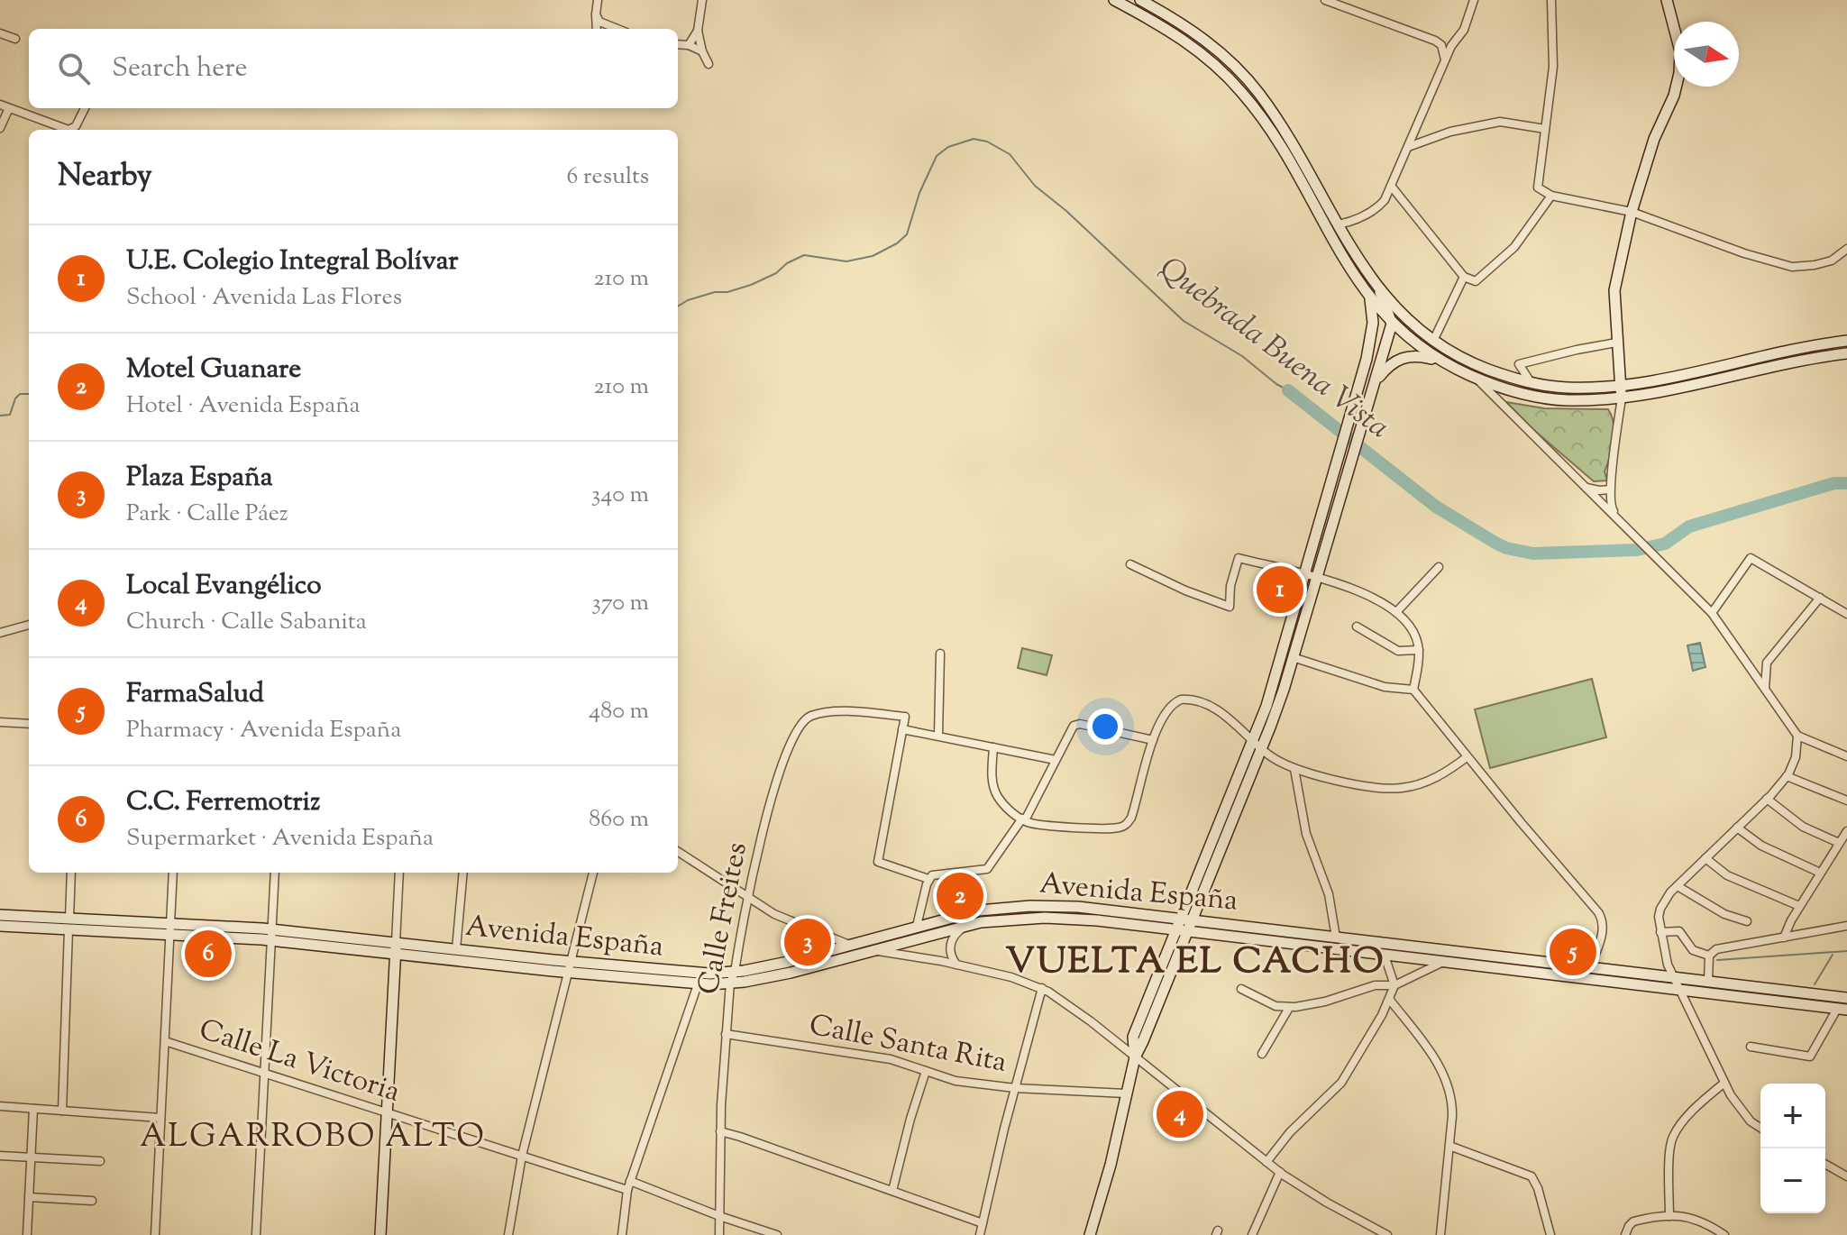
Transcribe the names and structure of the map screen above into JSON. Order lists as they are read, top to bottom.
{
  "streets": {
    "street": [
      "Avenida España",
      "Calle Freites",
      "Calle Santa Rita",
      "Calle La Victoria"
    ]
  },
  "crossings": [
    ["Avenida España", "Calle Freites"],
    ["Calle Freites", "Calle Santa Rita"]
  ],
  "districts": ["VUELTA EL CACHO", "ALGARROBO ALTO"],
  "water": ["Quebrada Buena Vista"],
  "north": "right",
  "page": {
    "search": "Search here",
    "heading": ["Nearby", "6 results"],
    "list": [
      {
        "mark": "1",
        "name": "U.E. Colegio Integral Bolívar",
        "note": "School · Avenida Las Flores",
        "value": "210 m"
      },
      {
        "mark": "2",
        "name": "Motel Guanare",
        "note": "Hotel · Avenida España",
        "value": "210 m"
      },
      {
        "mark": "3",
        "name": "Plaza España",
        "note": "Park · Calle Páez",
        "value": "340 m"
      },
      {
        "mark": "4",
        "name": "Local Evangélico",
        "note": "Church · Calle Sabanita",
        "value": "370 m"
      },
      {
        "mark": "5",
        "name": "FarmaSalud",
        "note": "Pharmacy · Avenida España",
        "value": "480 m"
      },
      {
        "mark": "6",
        "name": "C.C. Ferremotriz",
        "note": "Supermarket · Avenida España",
        "value": "860 m"
      }
    ],
    "pins": [
      "1",
      "2",
      "3",
      "5",
      "6",
      "4"
    ],
    "map_buttons": ["+", "−"]
  }
}
